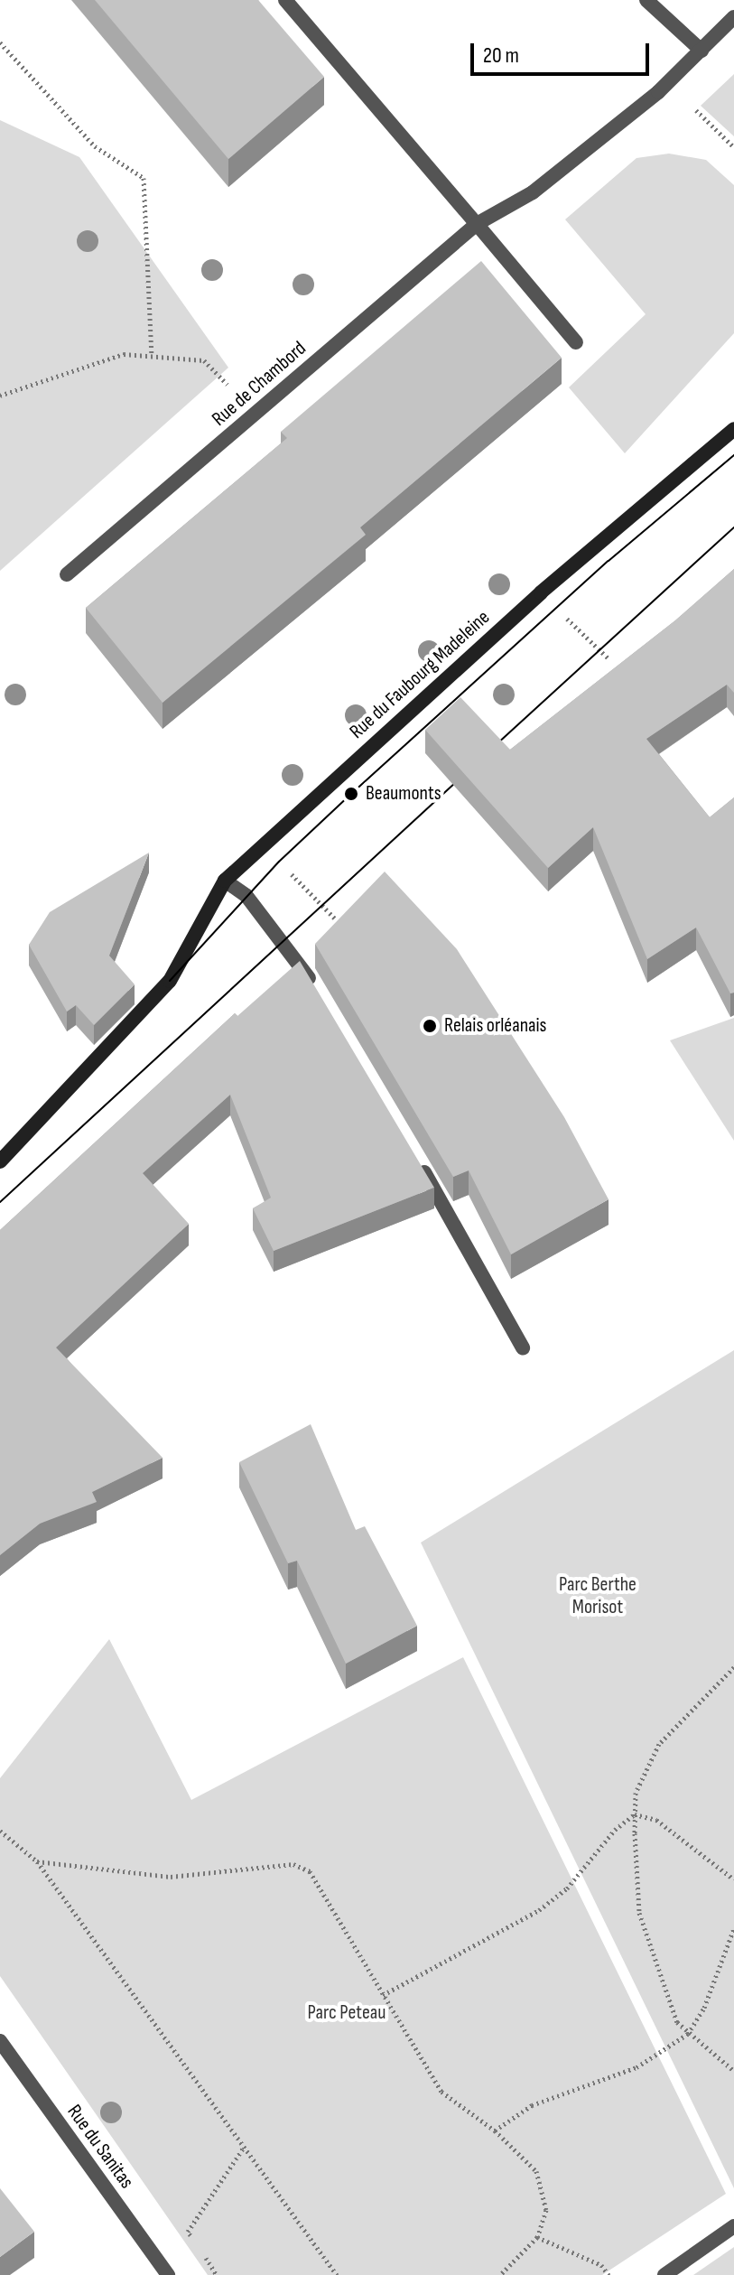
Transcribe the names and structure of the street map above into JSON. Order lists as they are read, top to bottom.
{
  "streets": {
    "street": ["Rue de Chambord", "Rue du Faubourg Madeleine", "Rue du Sanitas"]
  },
  "parks": ["Parc Berthe Morisot", "Parc Peteau"],
  "places": ["Beaumonts", "Relais orléanais"],
  "scale_bar": "20 m"
}
